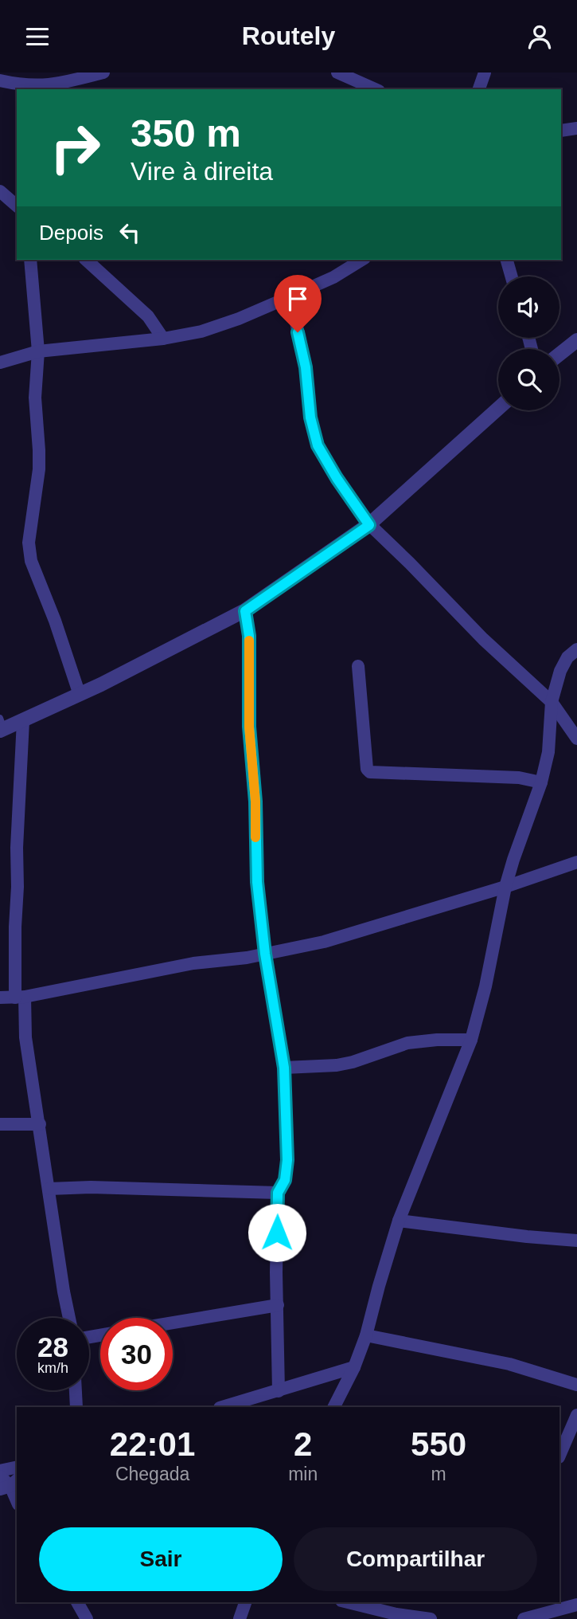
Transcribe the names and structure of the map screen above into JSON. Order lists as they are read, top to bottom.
{
  "page": {
    "header": "Routely",
    "turn": ["350 m", "Vire à direita"],
    "then": "Depois",
    "speed": "28 km/h",
    "limit": "30",
    "eta": [
      "22:01",
      "Chegada",
      "2",
      "min",
      "550",
      "m"
    ],
    "buttons": ["Sair", "Compartilhar"]
  }
}
